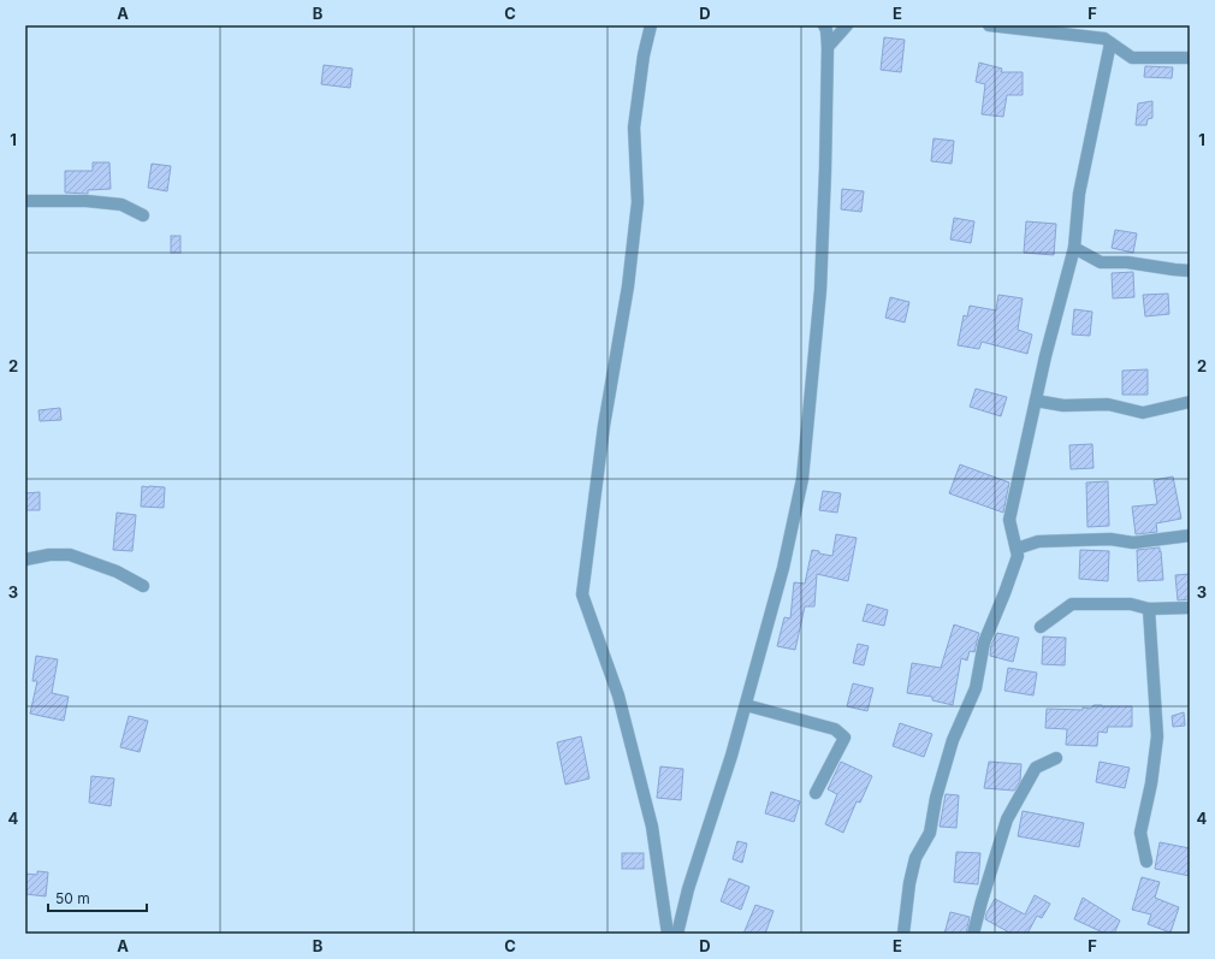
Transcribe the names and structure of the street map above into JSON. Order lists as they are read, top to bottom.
{
  "scale_bar": "50 m",
  "grid": {
    "columns": [
      "A",
      "B",
      "C",
      "D",
      "E",
      "F"
    ],
    "rows": [
      "1",
      "2",
      "3",
      "4"
    ]
  }
}
